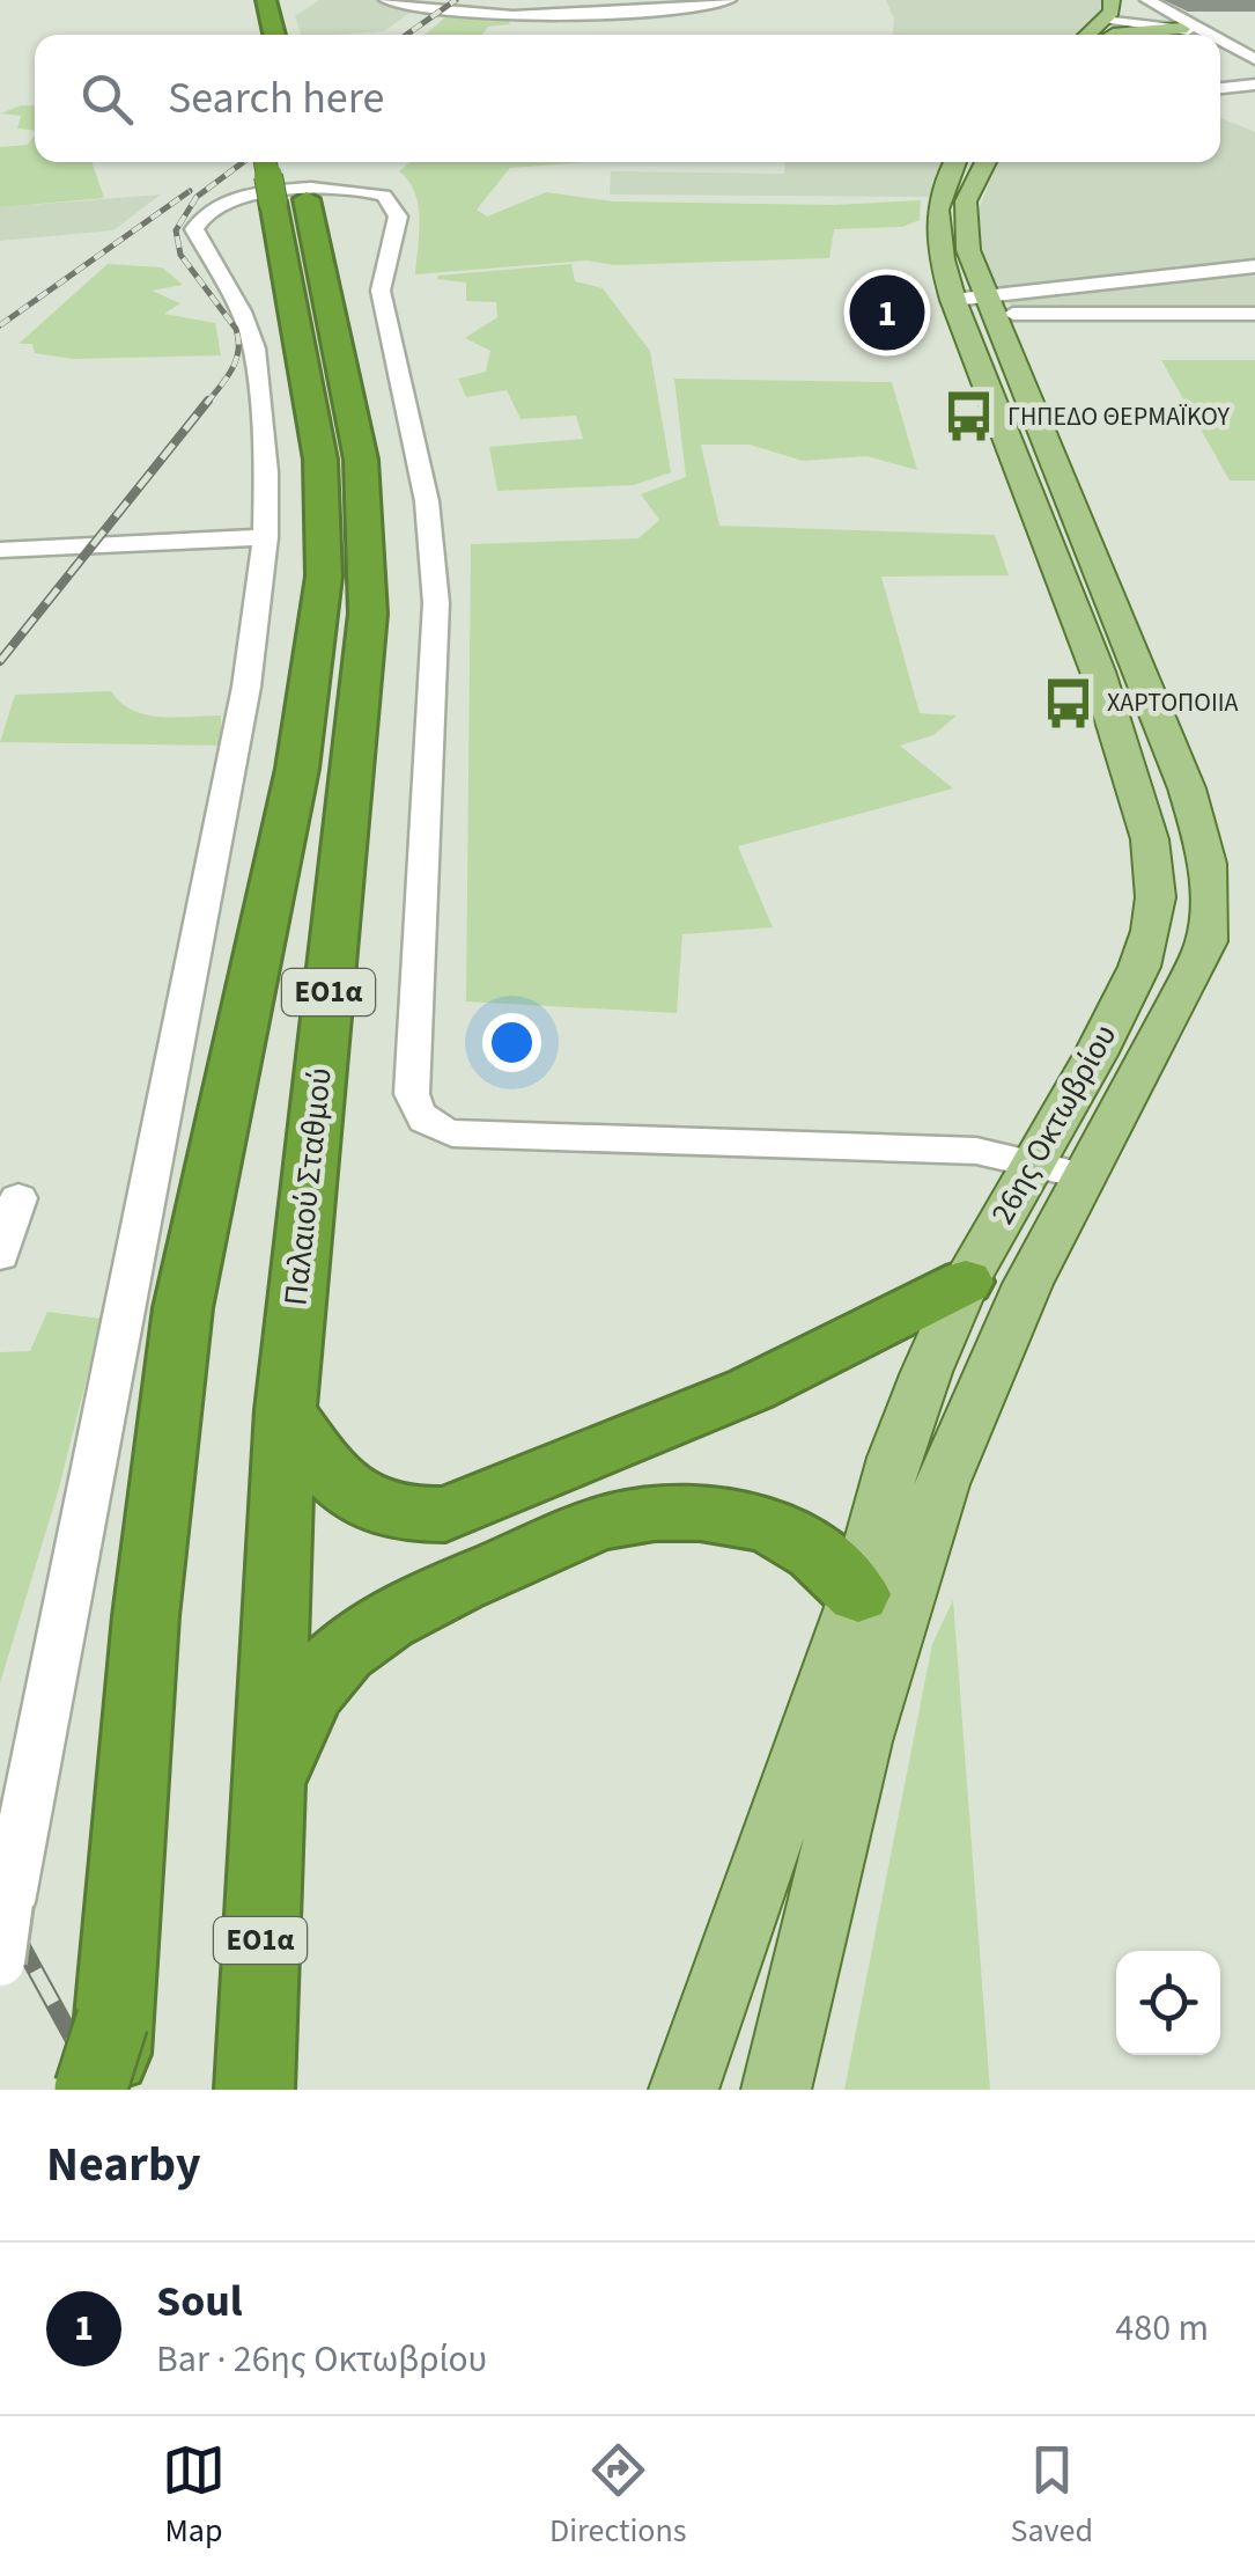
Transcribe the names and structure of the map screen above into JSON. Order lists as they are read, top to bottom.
{
  "streets": {
    "highway": ["ΕΟ1α", "Παλαιού Σταθμού"],
    "main road": ["26ης Οκτωβρίου"]
  },
  "places": {
    "bus stop": ["ΓΗΠΕΔΟ ΘΕΡΜΑΪΚΟΥ", "ΧΑΡΤΟΠΟΙΙΑ"]
  },
  "page": {
    "search": "Search here",
    "pins": "1",
    "heading": "Nearby",
    "list": [
      {
        "mark": "1",
        "name": "Soul",
        "note": "Bar · 26ης Οκτωβρίου",
        "value": "480 m"
      }
    ],
    "nav": ["Map", "Directions", "Saved"]
  }
}
